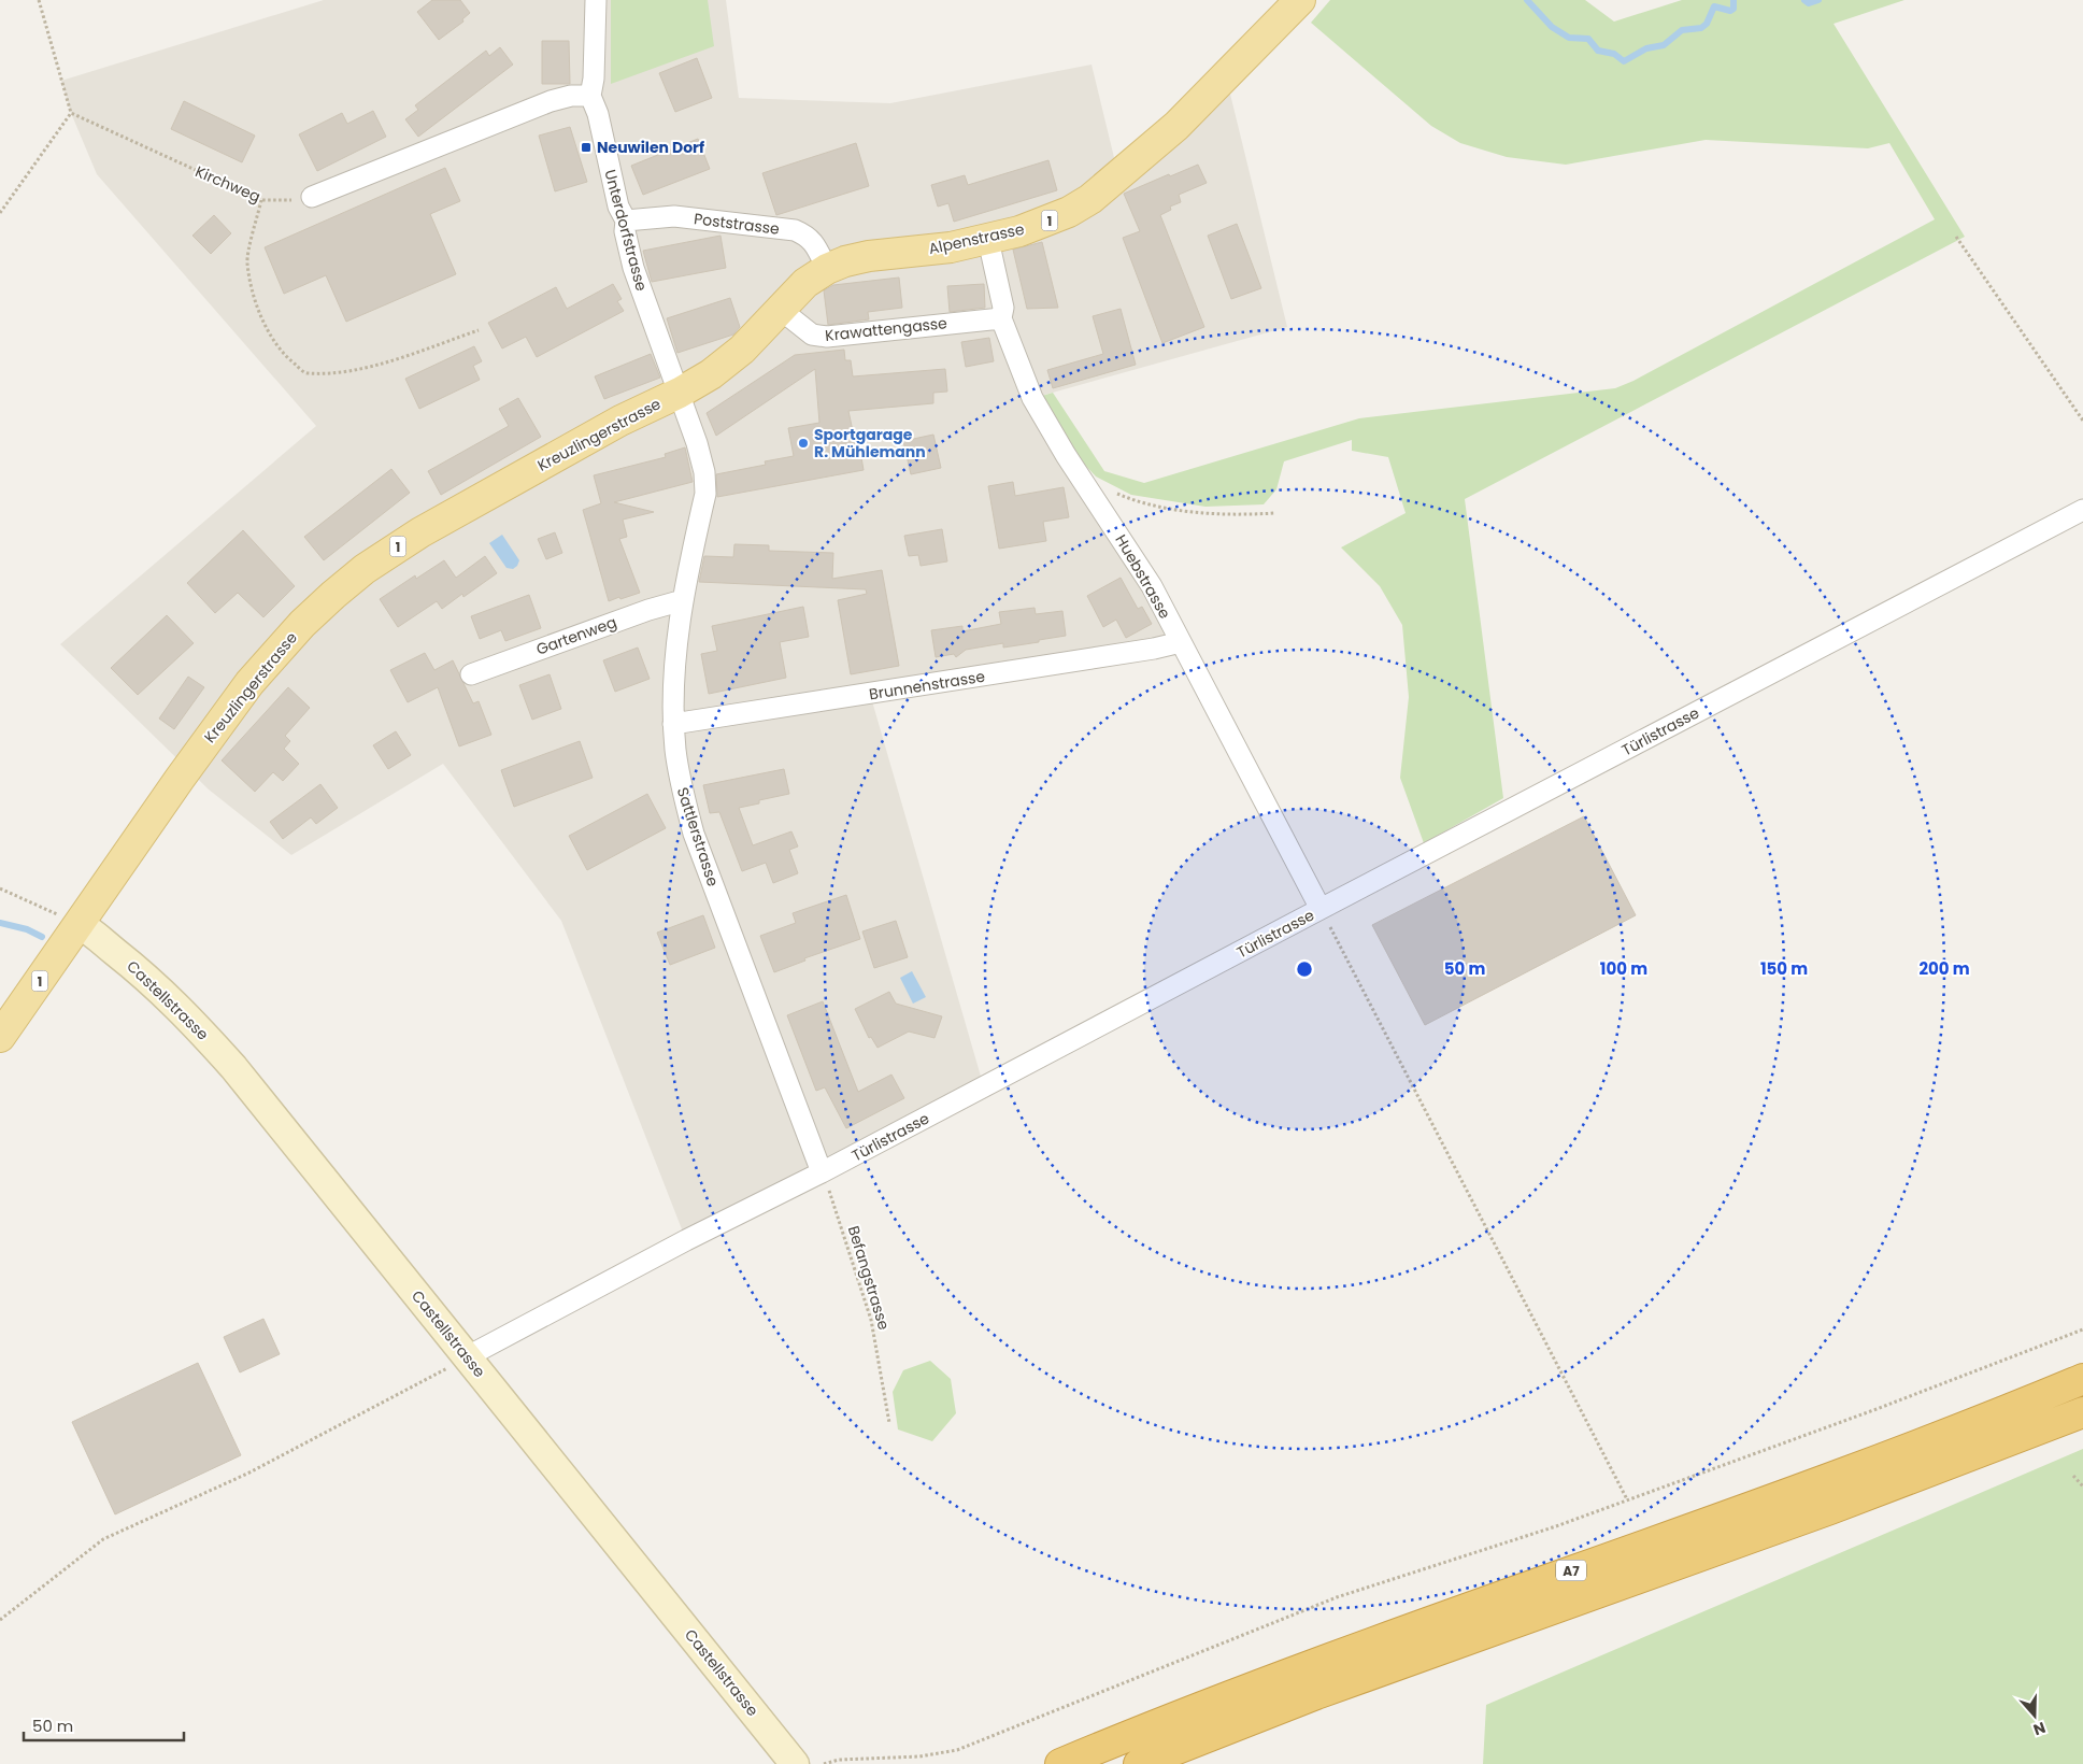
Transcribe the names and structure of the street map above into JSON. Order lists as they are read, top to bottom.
{
  "streets": {
    "highway": ["A7"],
    "main road": ["1", "Alpenstrasse", "Kreuzlingerstrasse"],
    "street": [
      "Poststrasse",
      "Unterdorfstrasse",
      "Krawattengasse",
      "Huebstrasse",
      "Gartenweg",
      "Brunnenstrasse",
      "Türlistrasse",
      "Sattlerstrasse",
      "Castellstrasse"
    ],
    "path": ["Kirchweg", "Befangstrasse"]
  },
  "crossings": [
    ["Poststrasse", "Unterdorfstrasse"],
    ["Poststrasse", "Alpenstrasse"],
    ["Unterdorfstrasse", "Alpenstrasse"],
    ["Unterdorfstrasse", "Kreuzlingerstrasse"],
    ["Unterdorfstrasse", "Sattlerstrasse"],
    ["Alpenstrasse", "Krawattengasse"],
    ["Alpenstrasse", "Kreuzlingerstrasse"],
    ["Alpenstrasse", "Huebstrasse"],
    ["Alpenstrasse", "Sattlerstrasse"],
    ["Krawattengasse", "Huebstrasse"],
    ["Kreuzlingerstrasse", "Sattlerstrasse"],
    ["Kreuzlingerstrasse", "Castellstrasse"],
    ["Huebstrasse", "Brunnenstrasse"],
    ["Huebstrasse", "Türlistrasse"],
    ["Gartenweg", "Sattlerstrasse"],
    ["Brunnenstrasse", "Sattlerstrasse"],
    ["Türlistrasse", "Sattlerstrasse"],
    ["Türlistrasse", "Castellstrasse"],
    ["Türlistrasse", "Befangstrasse"],
    ["Sattlerstrasse", "Befangstrasse"]
  ],
  "places": {
    "transit": ["Neuwilen Dorf"],
    "other": ["Sportgarage R. Mühlemann"]
  },
  "scale_bar": "50 m",
  "north": "bottom",
  "rings": [
    "50 m",
    "100 m",
    "150 m",
    "200 m"
  ]
}
